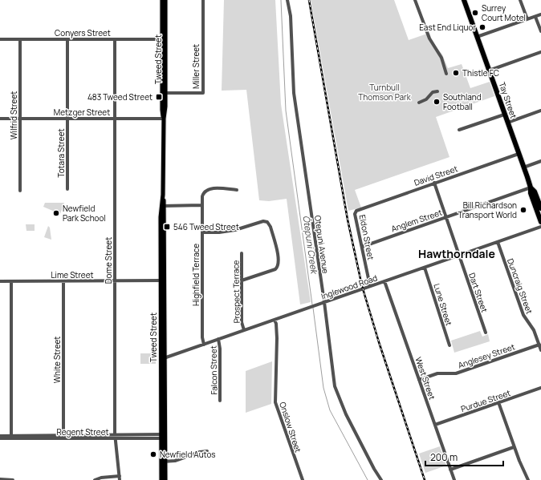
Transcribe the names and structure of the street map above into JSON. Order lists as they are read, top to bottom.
{
  "streets": {
    "highway": ["Tay Street"],
    "main road": ["Tweed Street"],
    "street": [
      "Conyers Street",
      "Miller Street",
      "Metzger Street",
      "Wilfrid Street",
      "Totara Street",
      "David Street",
      "Anglem Street",
      "Eldon Street",
      "Otepuni Avenue",
      "Dome Street",
      "Lime Street",
      "Highfield Terrace",
      "Duncraig Street",
      "Inglewood Road",
      "Prospect Terrace",
      "Dart Street",
      "Lune Street",
      "Anglesey Street",
      "White Street",
      "Falcon Street",
      "West Street",
      "Purdue Street",
      "Onslow Street",
      "Regent Street"
    ]
  },
  "crossings": [
    ["Conyers Street", "Tweed Street"],
    ["Conyers Street", "Wilfrid Street"],
    ["Conyers Street", "Totara Street"],
    ["Conyers Street", "Dome Street"],
    ["Tweed Street", "Miller Street"],
    ["Tweed Street", "Metzger Street"],
    ["Tweed Street", "Lime Street"],
    ["Tweed Street", "Inglewood Road"],
    ["Tweed Street", "Regent Street"],
    ["Tay Street", "David Street"],
    ["Tay Street", "Anglem Street"],
    ["Metzger Street", "Wilfrid Street"],
    ["Metzger Street", "Totara Street"],
    ["Metzger Street", "Dome Street"],
    ["David Street", "Eldon Street"],
    ["David Street", "Dart Street"],
    ["Anglem Street", "Eldon Street"],
    ["Anglem Street", "Dart Street"],
    ["Eldon Street", "Inglewood Road"],
    ["Otepuni Avenue", "Inglewood Road"],
    ["Dome Street", "Lime Street"],
    ["Dome Street", "Regent Street"],
    ["Lime Street", "White Street"],
    ["Highfield Terrace", "Inglewood Road"],
    ["Duncraig Street", "Inglewood Road"],
    ["Duncraig Street", "Anglesey Street"],
    ["Inglewood Road", "Prospect Terrace"],
    ["Inglewood Road", "Dart Street"],
    ["Inglewood Road", "Lune Street"],
    ["Inglewood Road", "Falcon Street"],
    ["Inglewood Road", "West Street"],
    ["Inglewood Road", "Onslow Street"],
    ["Anglesey Street", "West Street"],
    ["White Street", "Regent Street"],
    ["West Street", "Purdue Street"]
  ],
  "districts": ["Hawthorndale"],
  "water": ["Ōtepuni Creek"],
  "parks": ["Turnbull Thomson Park"],
  "places": {
    "other": [
      "Surrey Court Motel",
      "East End Liquor",
      "Thistle FC",
      "Southland Football",
      "Bill Richardson Transport World",
      "Newfield Park School",
      "Newfield Autos"
    ],
    "transit": ["483 Tweed Street", "546 Tweed Street"]
  },
  "scale_bar": "200 m"
}
